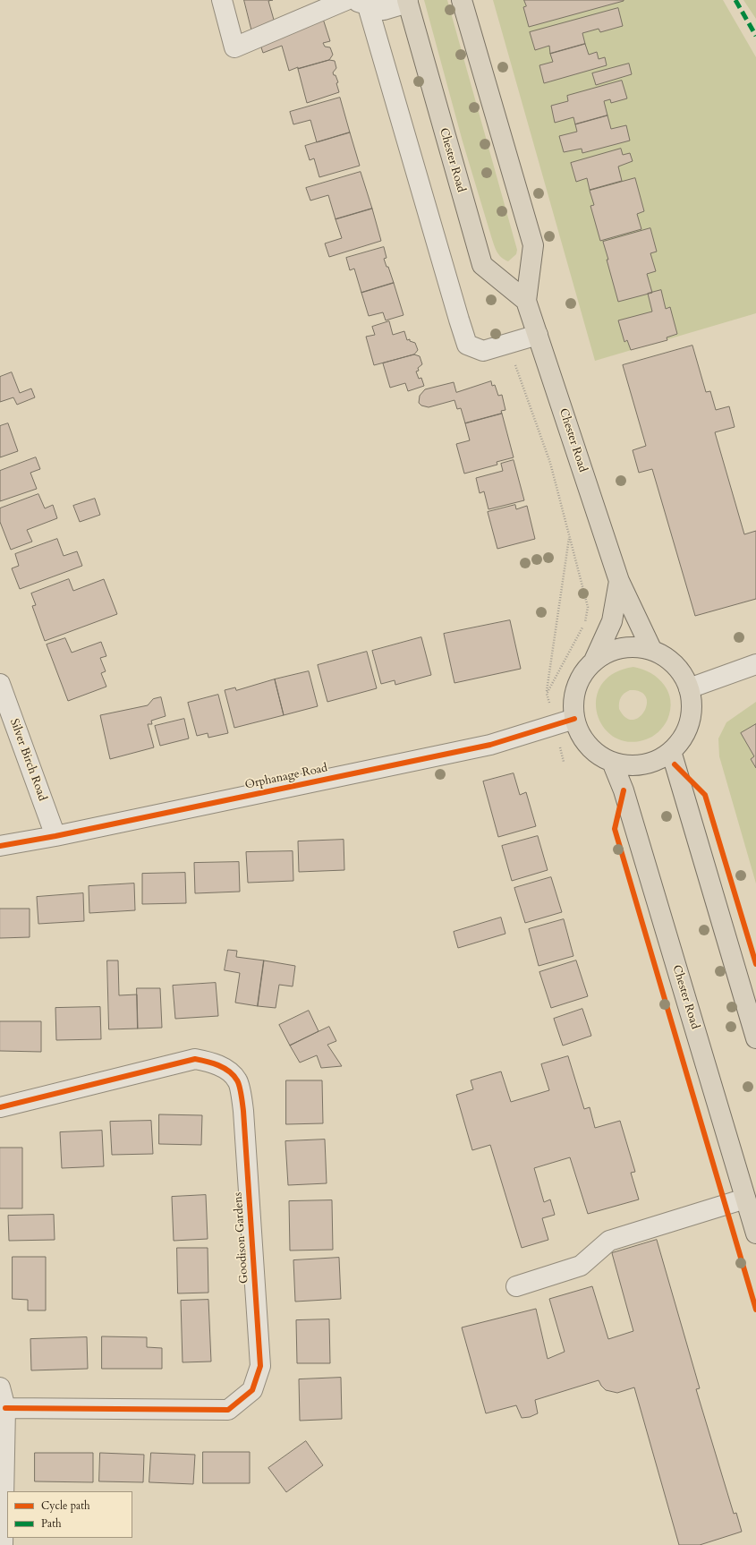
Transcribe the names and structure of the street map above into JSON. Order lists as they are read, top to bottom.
{
  "streets": {
    "highway": ["Chester Road"],
    "street": ["Silver Birch Road", "Orphanage Road", "Goodison Gardens"]
  },
  "crossings": [
    ["Chester Road", "Orphanage Road"],
    ["Silver Birch Road", "Orphanage Road"]
  ],
  "legend": ["Cycle path", "Path"]
}
